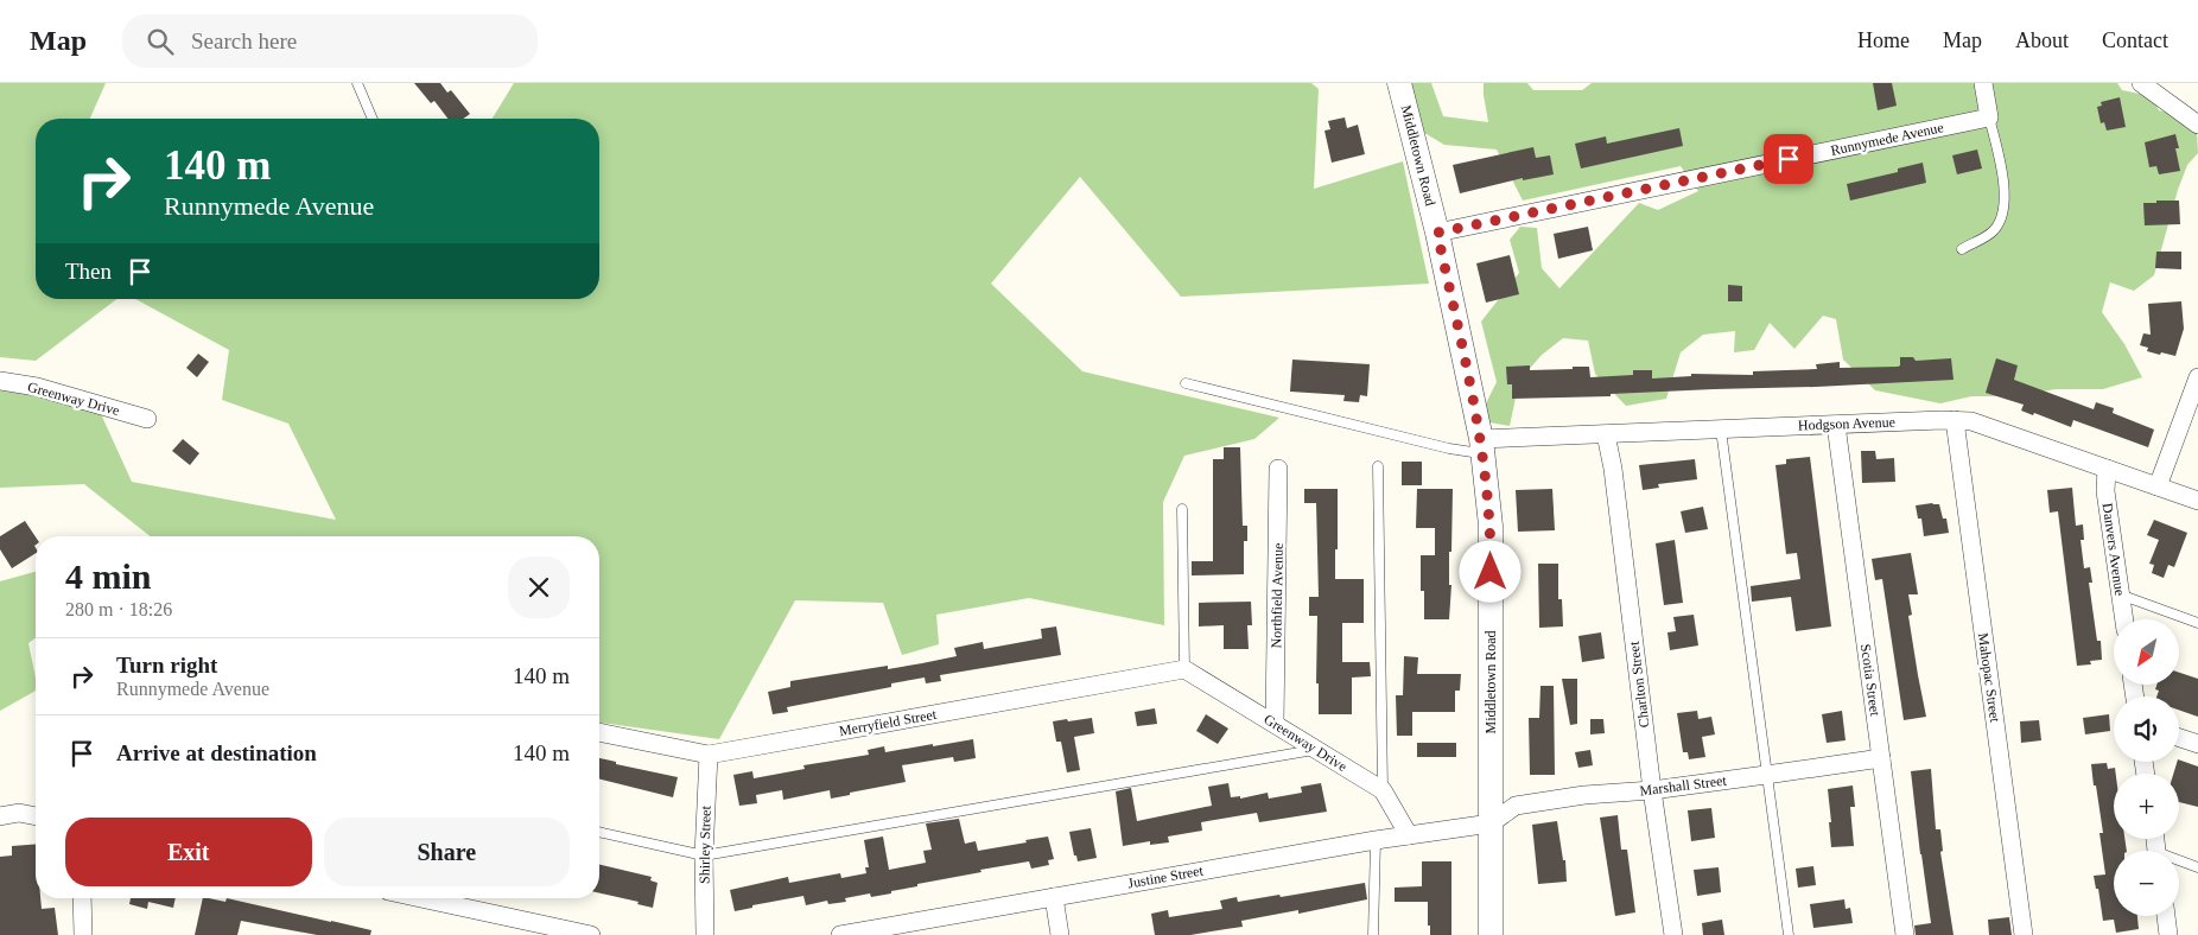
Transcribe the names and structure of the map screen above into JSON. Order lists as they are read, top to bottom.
{
  "streets": {
    "street": [
      "Runnymede Avenue",
      "Middletown Road",
      "Greenway Drive",
      "Hodgson Avenue",
      "Danvers Avenue",
      "Northfield Avenue",
      "Mahopac Street",
      "Scotia Street",
      "Charlton Street",
      "Merryfield Street",
      "Marshall Street",
      "Shirley Street",
      "Justine Street"
    ]
  },
  "crossings": [
    ["Runnymede Avenue", "Middletown Road"],
    ["Middletown Road", "Hodgson Avenue"],
    ["Middletown Road", "Marshall Street"],
    ["Middletown Road", "Justine Street"],
    ["Greenway Drive", "Northfield Avenue"],
    ["Greenway Drive", "Merryfield Street"],
    ["Greenway Drive", "Justine Street"],
    ["Hodgson Avenue", "Danvers Avenue"],
    ["Hodgson Avenue", "Mahopac Street"],
    ["Hodgson Avenue", "Scotia Street"],
    ["Hodgson Avenue", "Charlton Street"],
    ["Scotia Street", "Marshall Street"],
    ["Charlton Street", "Marshall Street"],
    ["Merryfield Street", "Shirley Street"],
    ["Marshall Street", "Justine Street"]
  ],
  "north": "bottom left",
  "page": {
    "header": "Map",
    "search": "Search here",
    "nav": [
      "Home",
      "Map",
      "About",
      "Contact"
    ],
    "turn": ["140 m", "Runnymede Avenue"],
    "then": "Then",
    "heading": ["4 min", "280 m · 18:26"],
    "map_buttons": ["+", "−"],
    "list": [
      {
        "name": "Turn right",
        "note": "Runnymede Avenue",
        "value": "140 m"
      },
      {
        "name": "Arrive at destination",
        "value": "140 m"
      }
    ],
    "buttons": ["Exit", "Share"]
  }
}
